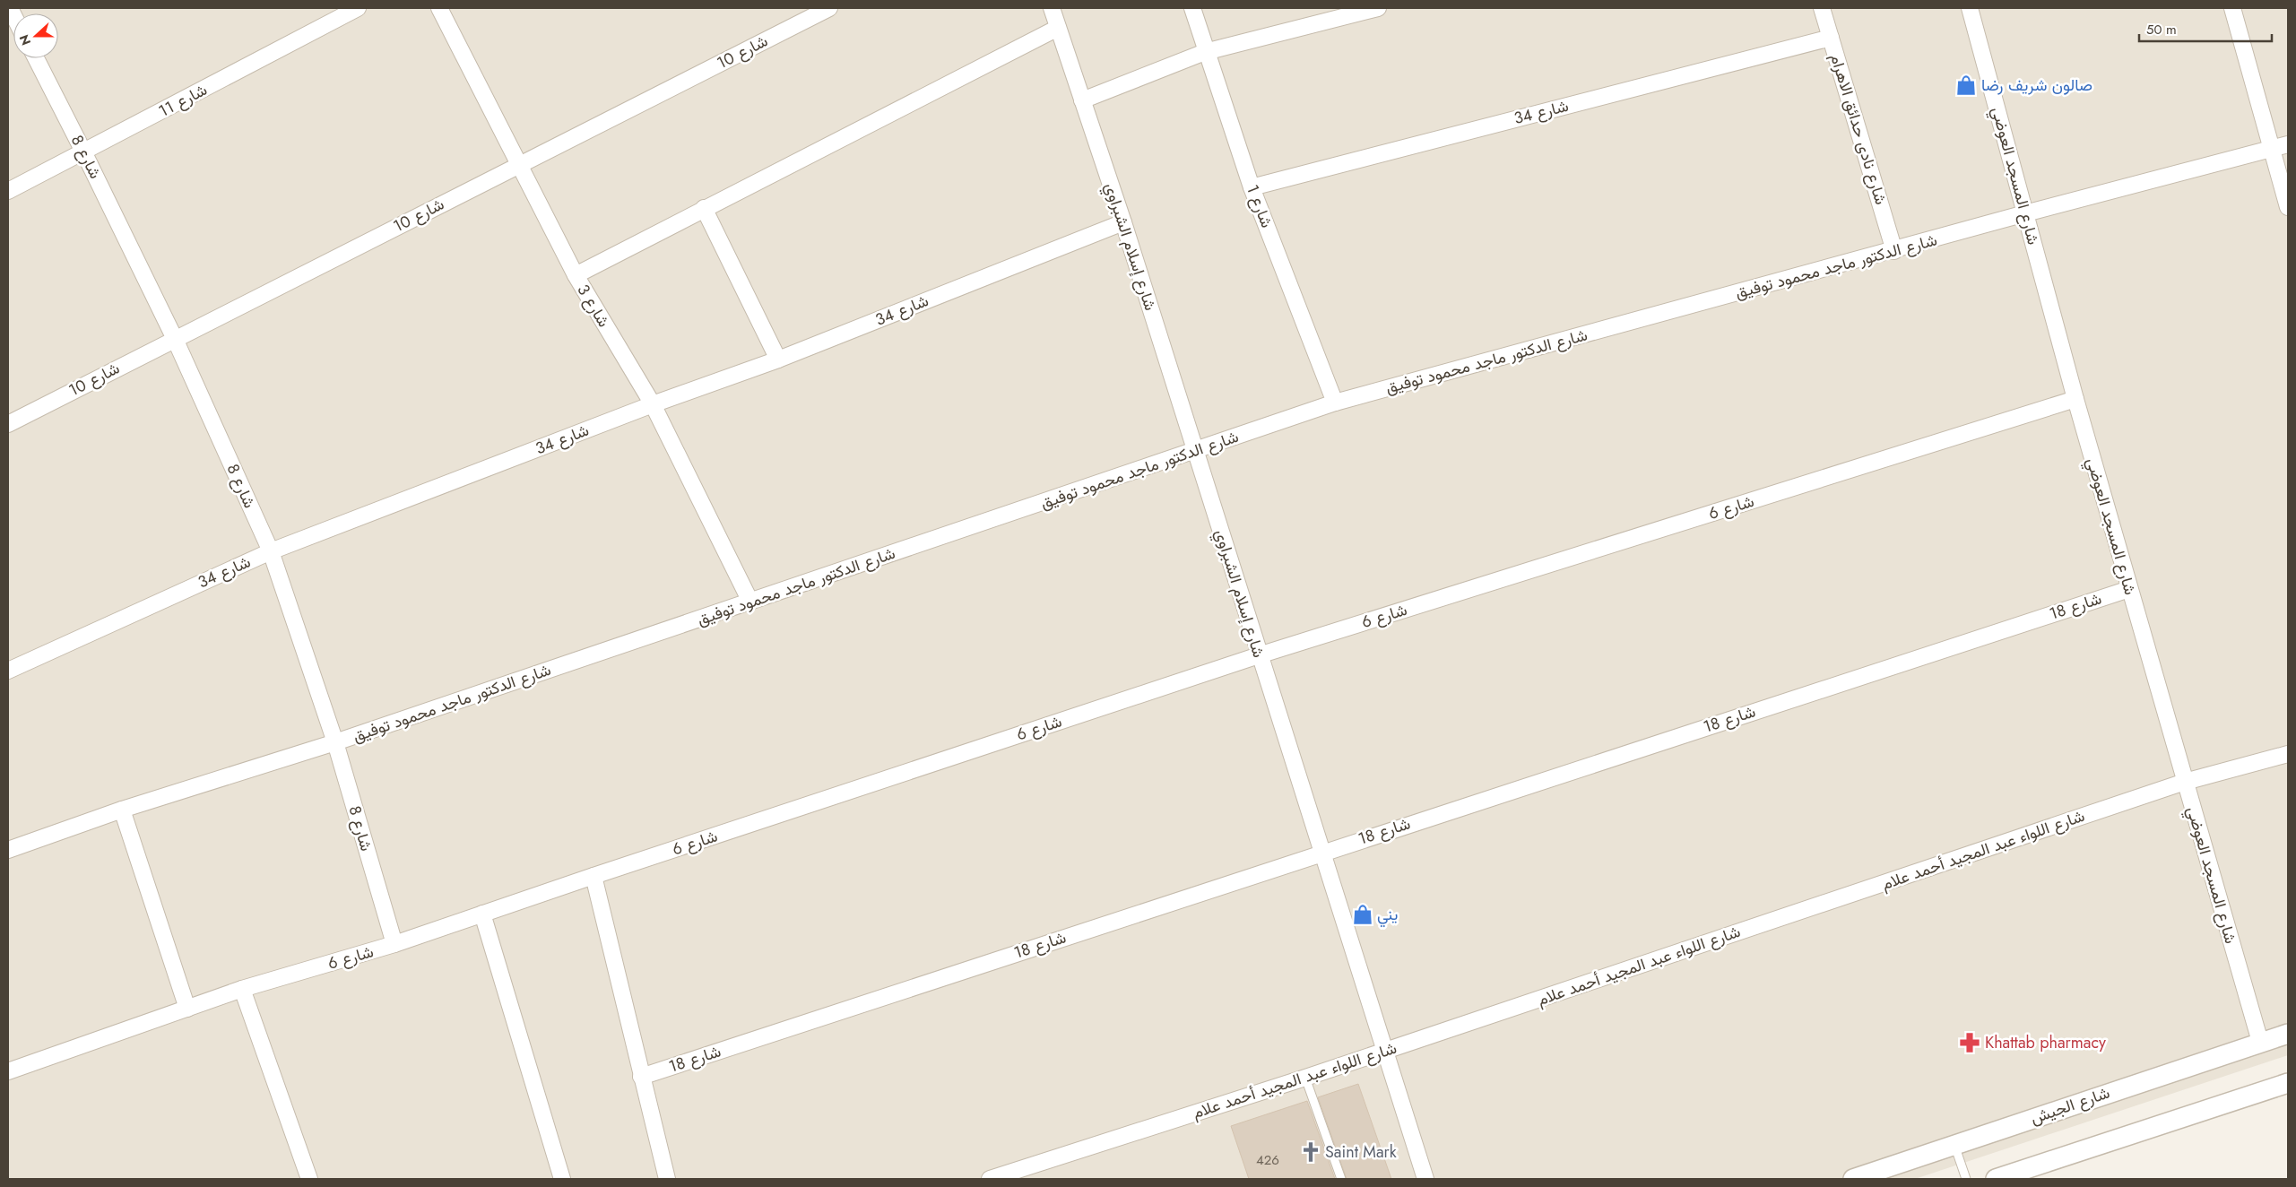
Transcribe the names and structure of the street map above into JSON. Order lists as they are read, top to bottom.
{
  "streets": {
    "street": [
      "شارع 10",
      "شارع 11",
      "شارع 34",
      "شارع نادى حدائق الاهرام",
      "شارع 8",
      "شارع المسجد العوضي",
      "شارع 1",
      "شارع إسلام الشبراوي",
      "شارع الدكتور ماجد محمود توفيق",
      "شارع 3",
      "شارع 6",
      "شارع 18",
      "شارع اللواء عبد المجيد أحمد علام",
      "شارع الجيش"
    ]
  },
  "crossings": [
    ["شارع 10", "شارع 8"],
    ["شارع 10", "شارع 3"],
    ["شارع 11", "شارع 8"],
    ["شارع 34", "شارع نادى حدائق الاهرام"],
    ["شارع 34", "شارع 8"],
    ["شارع 34", "شارع 1"],
    ["شارع 34", "شارع إسلام الشبراوي"],
    ["شارع 34", "شارع 3"],
    ["شارع نادى حدائق الاهرام", "شارع الدكتور ماجد محمود توفيق"],
    ["شارع 8", "شارع الدكتور ماجد محمود توفيق"],
    ["شارع 8", "شارع 6"],
    ["شارع المسجد العوضي", "شارع الدكتور ماجد محمود توفيق"],
    ["شارع المسجد العوضي", "شارع 6"],
    ["شارع المسجد العوضي", "شارع 18"],
    ["شارع المسجد العوضي", "شارع اللواء عبد المجيد أحمد علام"],
    ["شارع المسجد العوضي", "شارع الجيش"],
    ["شارع 1", "شارع الدكتور ماجد محمود توفيق"],
    ["شارع إسلام الشبراوي", "شارع الدكتور ماجد محمود توفيق"],
    ["شارع إسلام الشبراوي", "شارع 6"],
    ["شارع إسلام الشبراوي", "شارع 18"],
    ["شارع إسلام الشبراوي", "شارع اللواء عبد المجيد أحمد علام"],
    ["شارع الدكتور ماجد محمود توفيق", "شارع 3"]
  ],
  "places": {
    "shop": ["صالون شريف رضا", "يني"],
    "pharmacy": ["Khattab pharmacy"],
    "church": ["Saint Mark"]
  },
  "house_numbers": ["426"],
  "scale_bar": "50 m",
  "north": "left"
}
